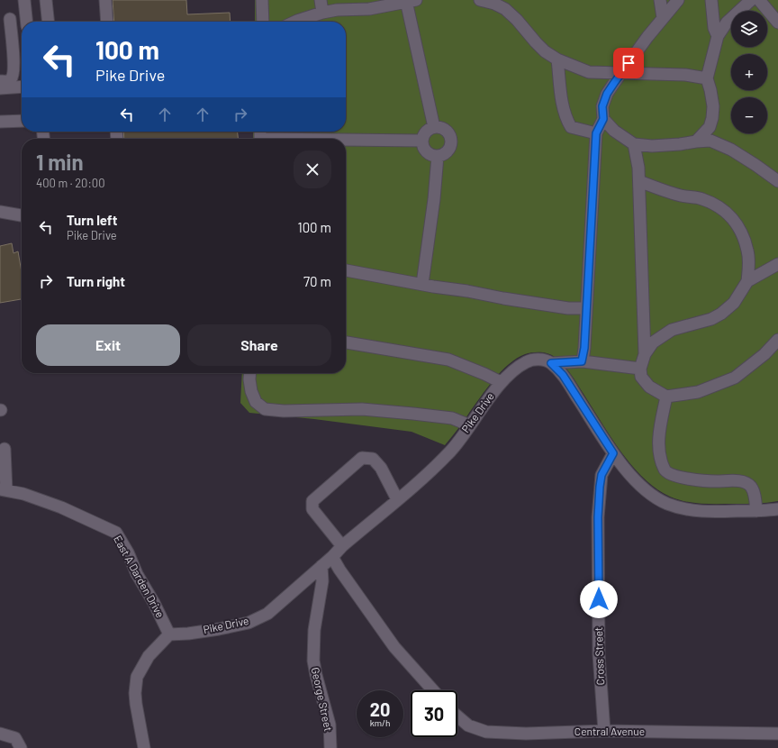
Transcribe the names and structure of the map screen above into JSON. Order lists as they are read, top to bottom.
{
  "streets": {
    "street": [
      "Pike Drive",
      "East A Darden Drive",
      "Cross Street",
      "George Street",
      "Central Avenue"
    ]
  },
  "crossings": [
    ["Pike Drive", "East A Darden Drive"],
    ["Pike Drive", "George Street"],
    ["Cross Street", "Central Avenue"]
  ],
  "page": {
    "map_buttons": ["+", "−"],
    "turn": ["100 m", "Pike Drive"],
    "heading": ["1 min", "400 m · 20:00"],
    "list": [
      {
        "name": "Turn left",
        "note": "Pike Drive",
        "value": "100 m"
      },
      {
        "name": "Turn right",
        "value": "70 m"
      }
    ],
    "buttons": ["Exit", "Share"],
    "speed": "20 km/h",
    "limit": "30"
  }
}
